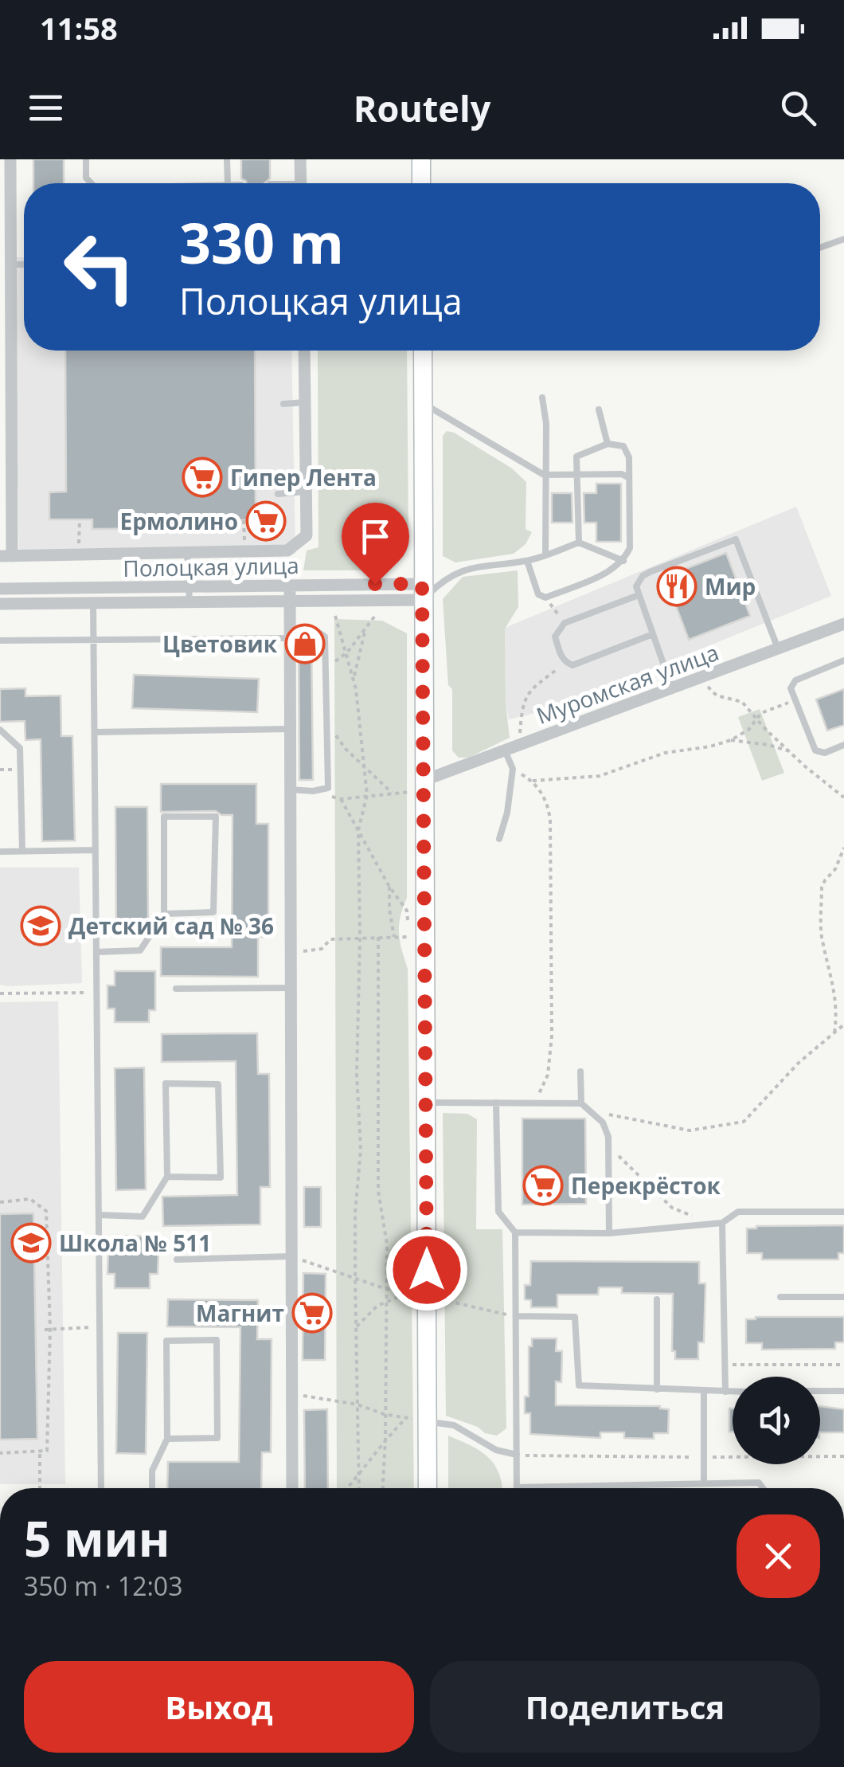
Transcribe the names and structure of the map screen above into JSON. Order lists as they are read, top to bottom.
{
  "streets": {
    "street": ["Полоцкая улица", "Муромская улица"]
  },
  "places": {
    "supermarket": [
      "Гипер Лента",
      "Ермолино",
      "Перекрёсток",
      "Магнит"
    ],
    "restaurant": ["Мир"],
    "shop": ["Цветовик"],
    "school or university": ["Детский сад № 36", "Школа № 511"]
  },
  "page": {
    "status": "11:58",
    "header": "Routely",
    "turn": ["330 m", "Полоцкая улица"],
    "heading": ["5 мин", "350 m · 12:03"],
    "buttons": ["Выход", "Поделиться"]
  }
}
